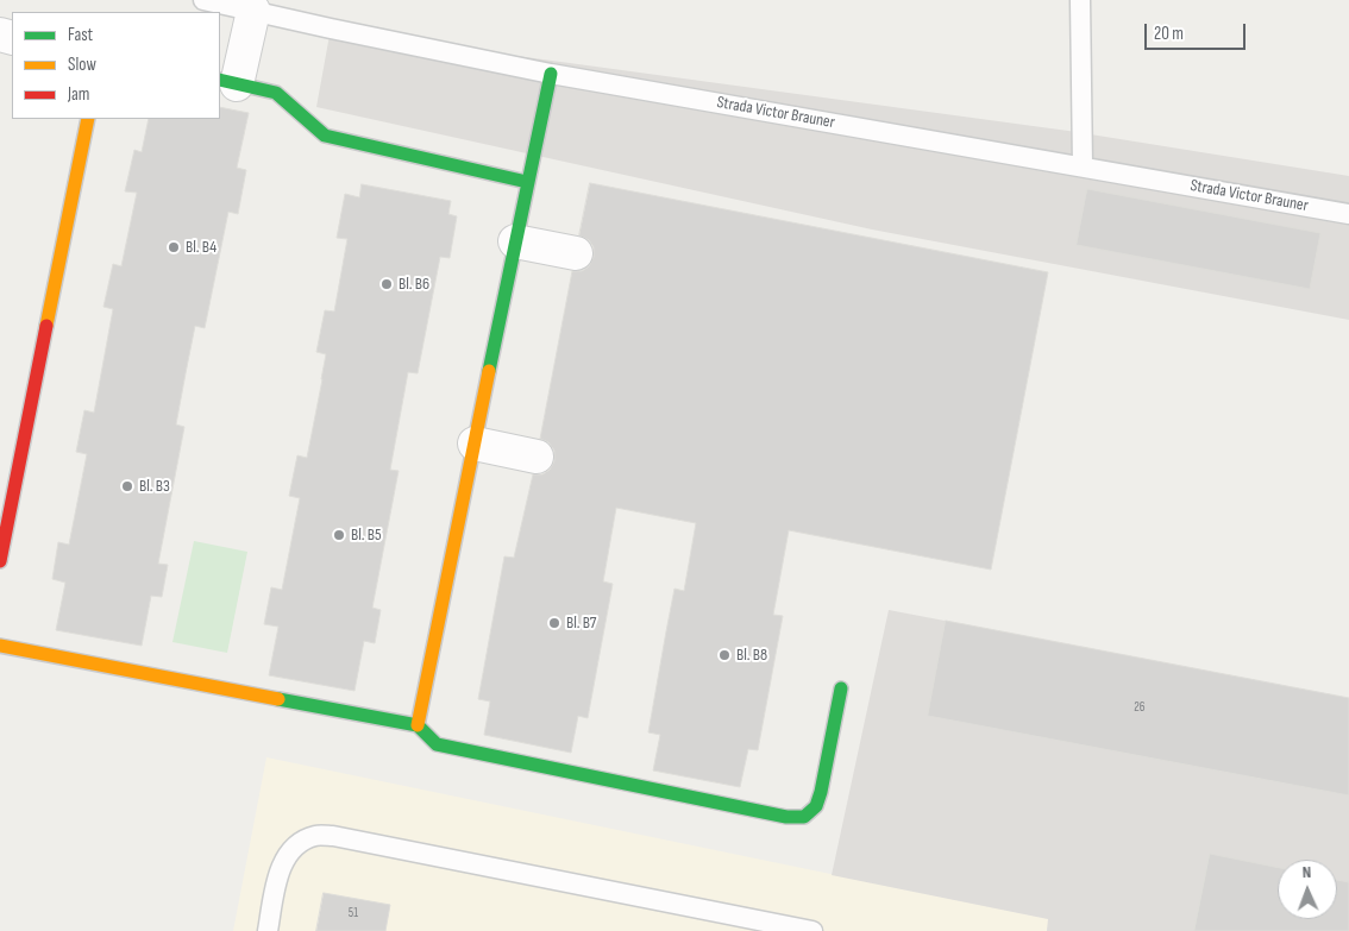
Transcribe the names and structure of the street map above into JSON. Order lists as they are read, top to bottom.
{
  "streets": {
    "lane": ["Strada Victor Brauner"]
  },
  "places": [
    "Bl. B4",
    "Bl. B6",
    "Bl. B3",
    "Bl. B5",
    "Bl. B7",
    "Bl. B8"
  ],
  "house_numbers": ["26", "51"],
  "legend": ["Fast", "Slow", "Jam"],
  "scale_bar": "20 m",
  "north": "top"
}
